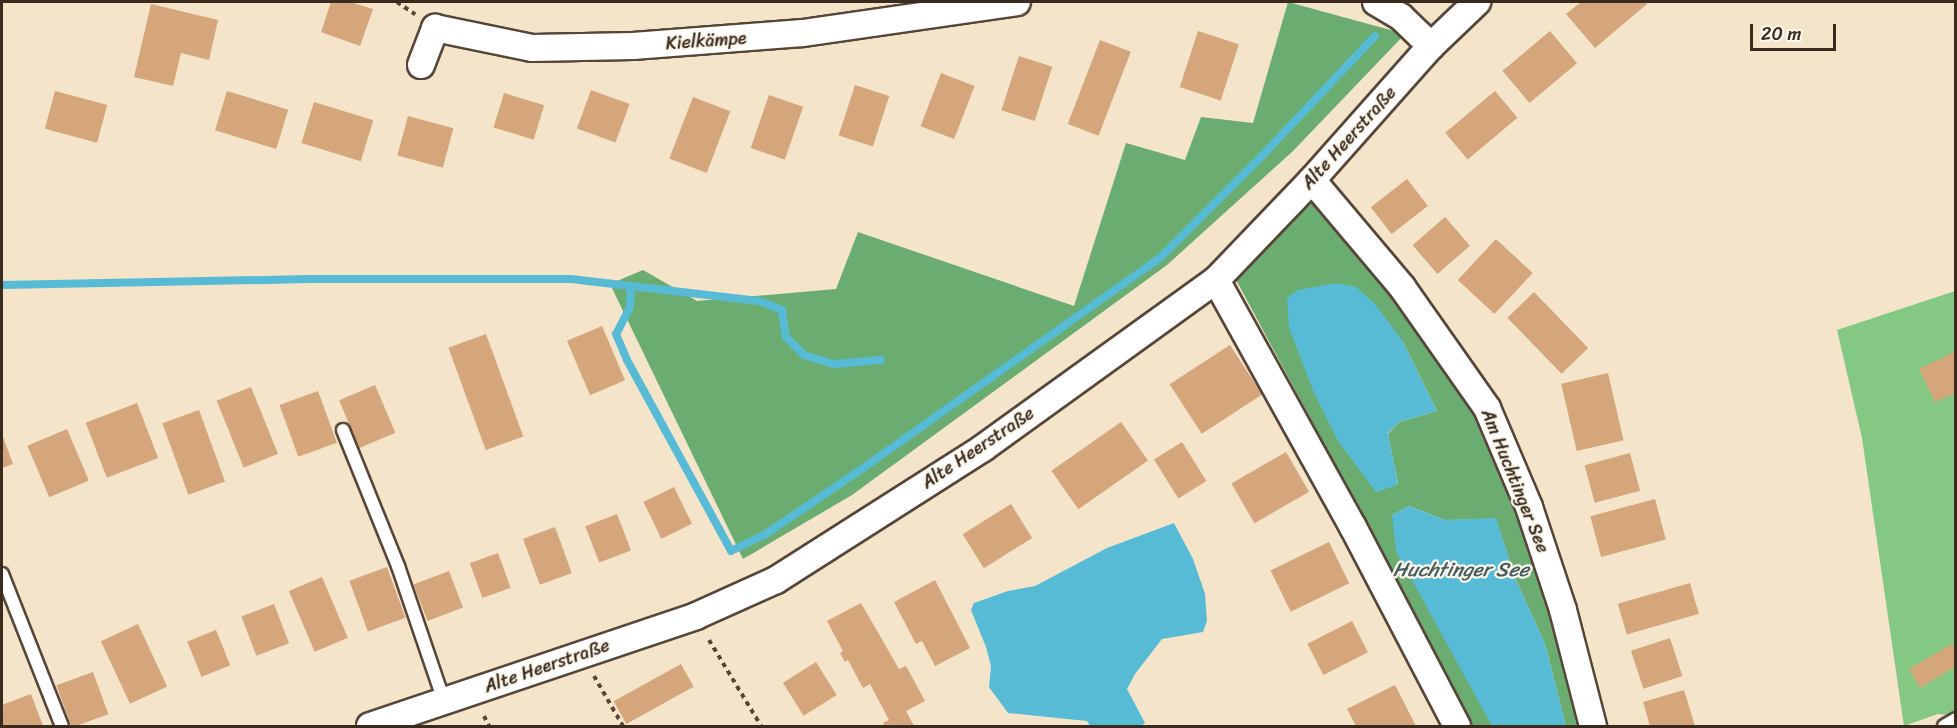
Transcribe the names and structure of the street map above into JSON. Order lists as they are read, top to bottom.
{
  "streets": {
    "street": ["Kielkämpe", "Alte Heerstraße", "Am Huchtinger See"]
  },
  "crossings": [
    ["Alte Heerstraße", "Am Huchtinger See"]
  ],
  "water": ["Huchtinger See"],
  "scale_bar": "20 m"
}
